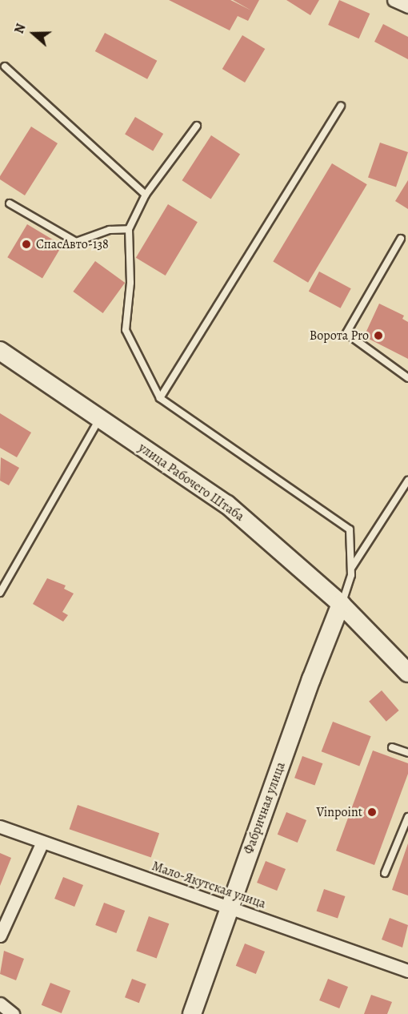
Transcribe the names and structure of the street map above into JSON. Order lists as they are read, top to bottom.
{
  "streets": {
    "main road": ["улица Рабочего Штаба", "Фабричная улица"],
    "street": ["Мало-Якутская улица"]
  },
  "crossings": [
    ["улица Рабочего Штаба", "Фабричная улица"],
    ["Фабричная улица", "Мало-Якутская улица"]
  ],
  "places": ["СпасАвто-138", "Ворота Pro", "Vinpoint"],
  "north": "left"
}
